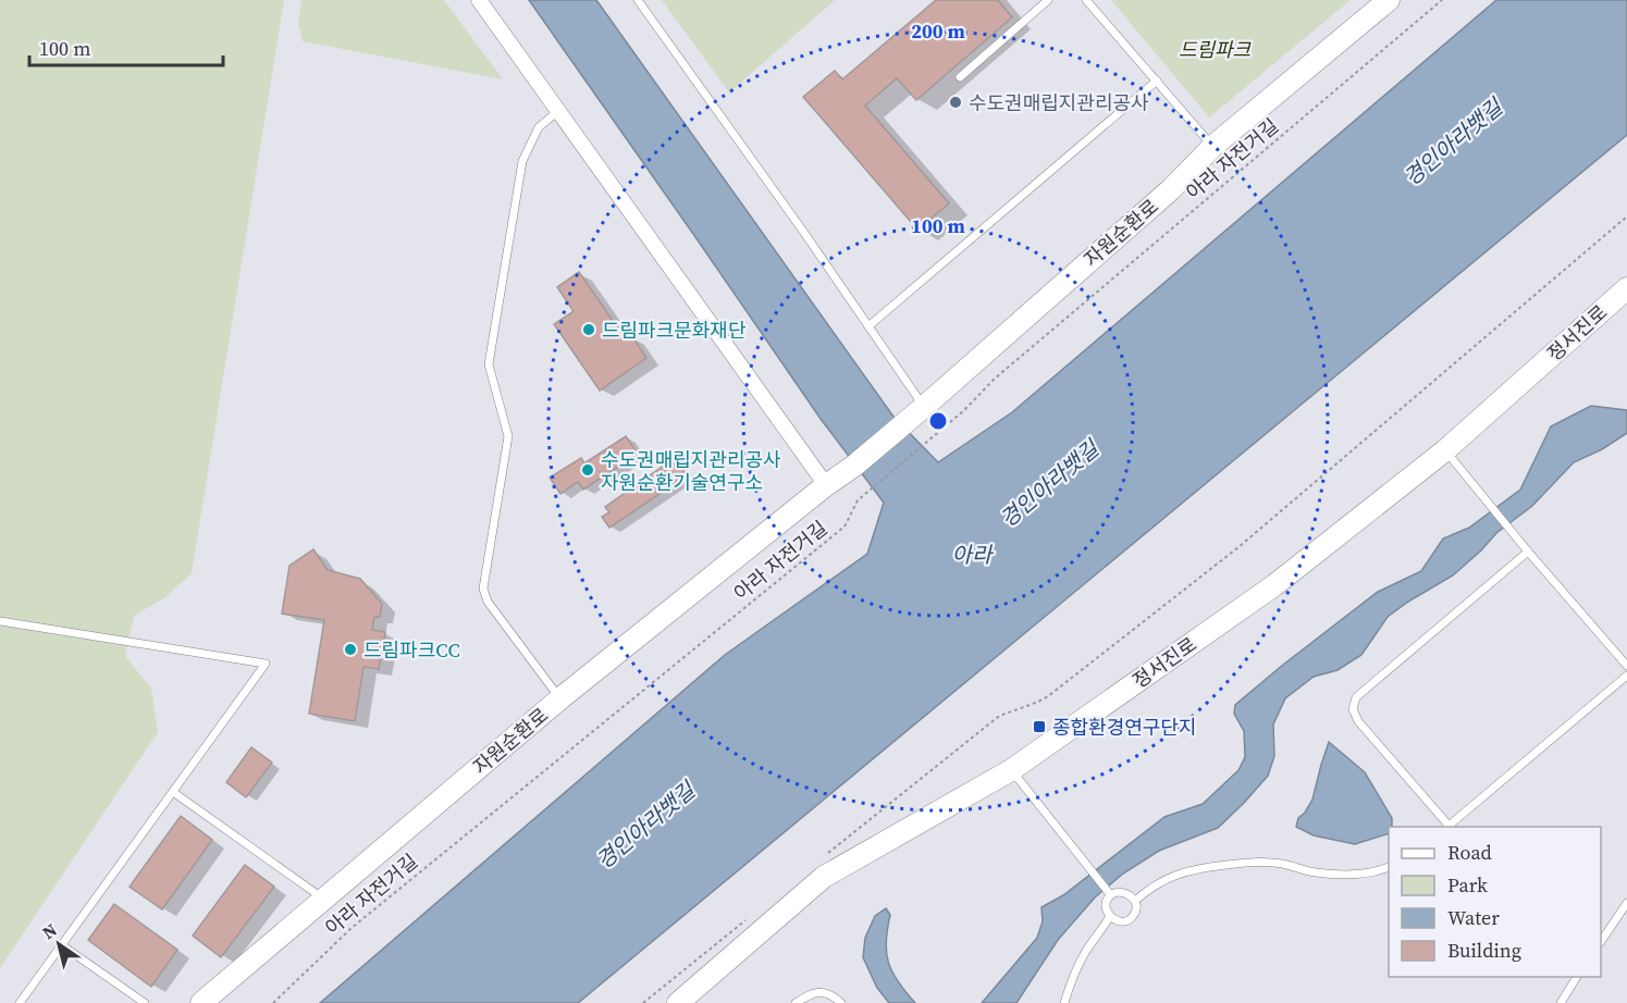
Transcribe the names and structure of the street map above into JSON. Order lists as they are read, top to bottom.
{
  "streets": {
    "main road": ["자원순환로", "정서진로"],
    "path": ["아라 자전거길"]
  },
  "water": ["경인아라뱃길", "아라"],
  "parks": ["드림파크"],
  "places": {
    "other": [
      "수도권매립지관리공사",
      "드림파크문화재단",
      "수도권매립지관리공사 자원순환기술연구소",
      "드림파크CC"
    ],
    "transit": ["종합환경연구단지"]
  },
  "legend": [
    "Road",
    "Park",
    "Water",
    "Building"
  ],
  "scale_bar": "100 m",
  "north": "top left",
  "rings": ["200 m", "100 m"]
}
